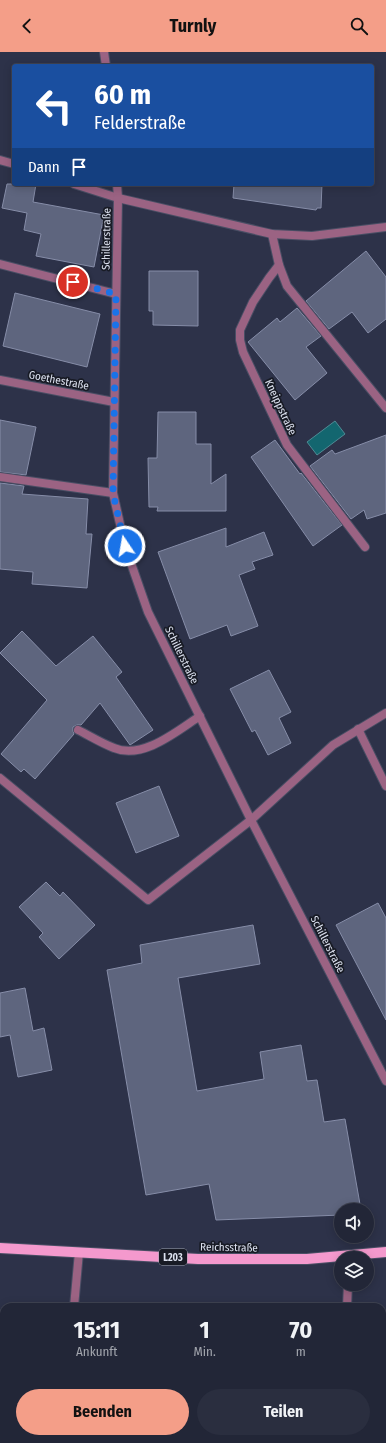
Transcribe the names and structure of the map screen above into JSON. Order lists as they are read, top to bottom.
{
  "streets": {
    "main road": ["Reichsstraße", "L203"],
    "street": ["Schillerstraße", "Goethestraße", "Kneippstraße"]
  },
  "crossings": [
    ["Schillerstraße", "Goethestraße"]
  ],
  "page": {
    "header": "Turnly",
    "turn": ["60 m", "Felderstraße"],
    "then": "Dann",
    "eta": [
      "15:11",
      "Ankunft",
      "1",
      "Min.",
      "70",
      "m"
    ],
    "buttons": ["Beenden", "Teilen"]
  }
}
